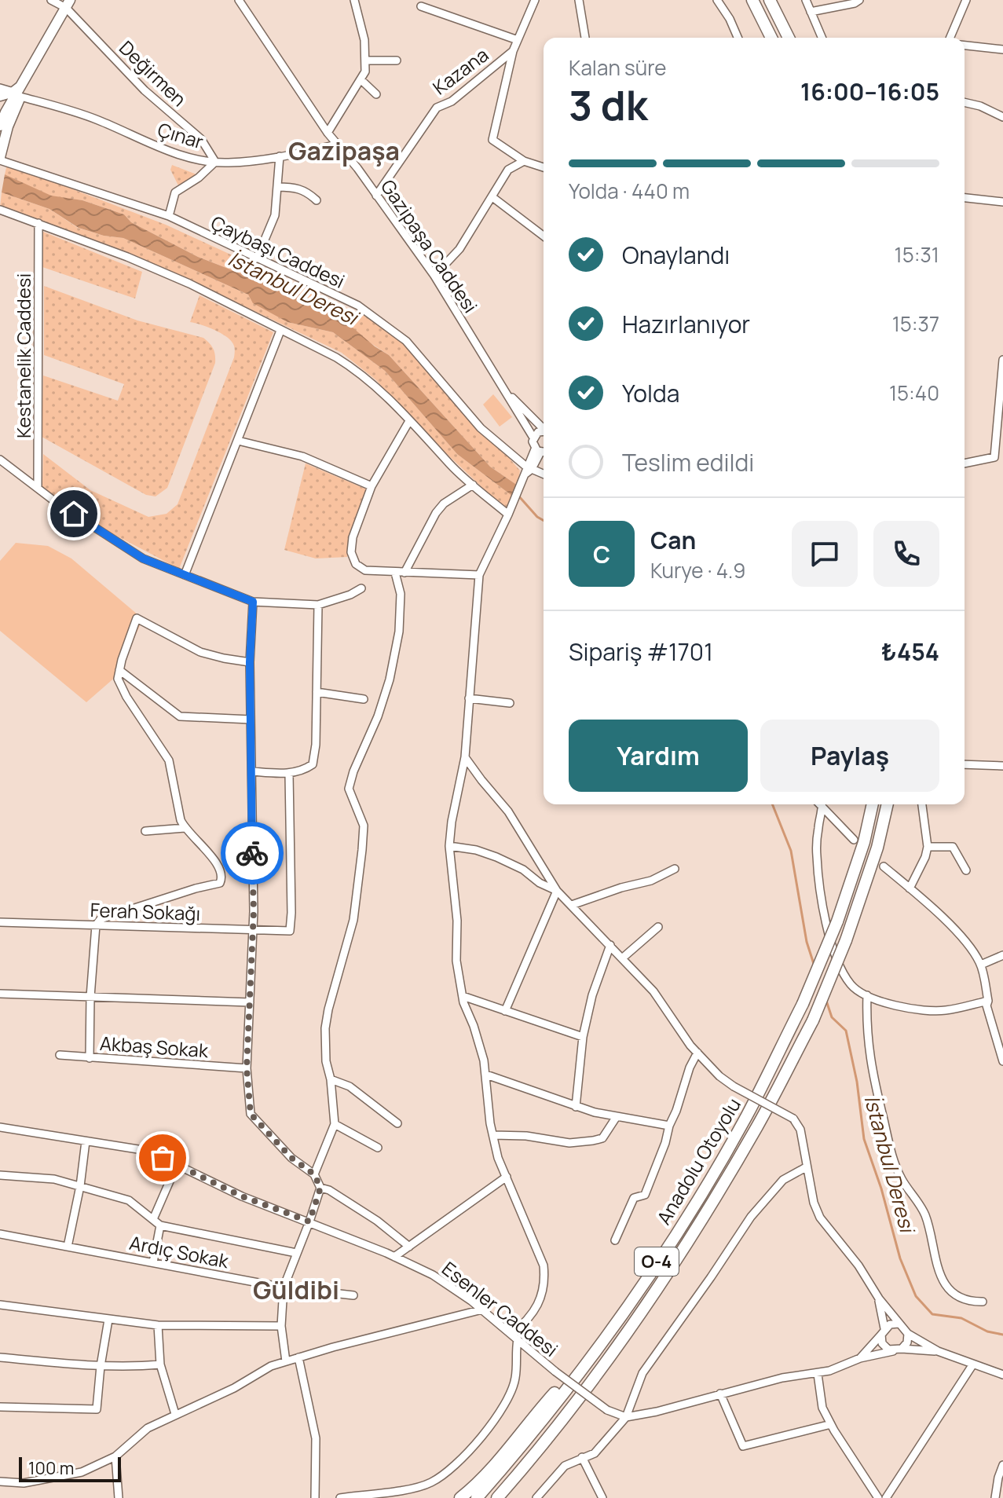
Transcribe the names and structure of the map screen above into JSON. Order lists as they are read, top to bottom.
{
  "streets": {
    "highway": ["Anadolu Otoyolu", "O-4"],
    "street": [
      "Kazana",
      "Değirmen",
      "Çınar",
      "Gazipaşa Caddesi",
      "Çaybaşı Caddesi",
      "Kestanelik Caddesi",
      "Ferah Sokağı",
      "Akbaş Sokak",
      "Ardıç Sokak",
      "Esenler Caddesi"
    ]
  },
  "crossings": [
    ["Kazana", "Gazipaşa Caddesi"],
    ["Değirmen", "Çınar"],
    ["Çınar", "Gazipaşa Caddesi"]
  ],
  "districts": ["Gazipaşa", "Güldibi"],
  "water": ["İstanbul Deresi"],
  "scale_bar": "100 m",
  "page": {
    "heading": ["3 dk", "Kalan süre", "16:00–16:05"],
    "panel": [
      "Can",
      "Kurye · 4.9",
      "Sipariş #1701",
      "₺454"
    ],
    "bar": "Yolda · 440 m",
    "list": [
      ["Onaylandı", "15:31"],
      ["Hazırlanıyor", "15:37"],
      ["Yolda", "15:40"],
      "Teslim edildi"
    ],
    "round": "C",
    "buttons": ["Yardım", "Paylaş"],
    "scale": "100 m"
  }
}
